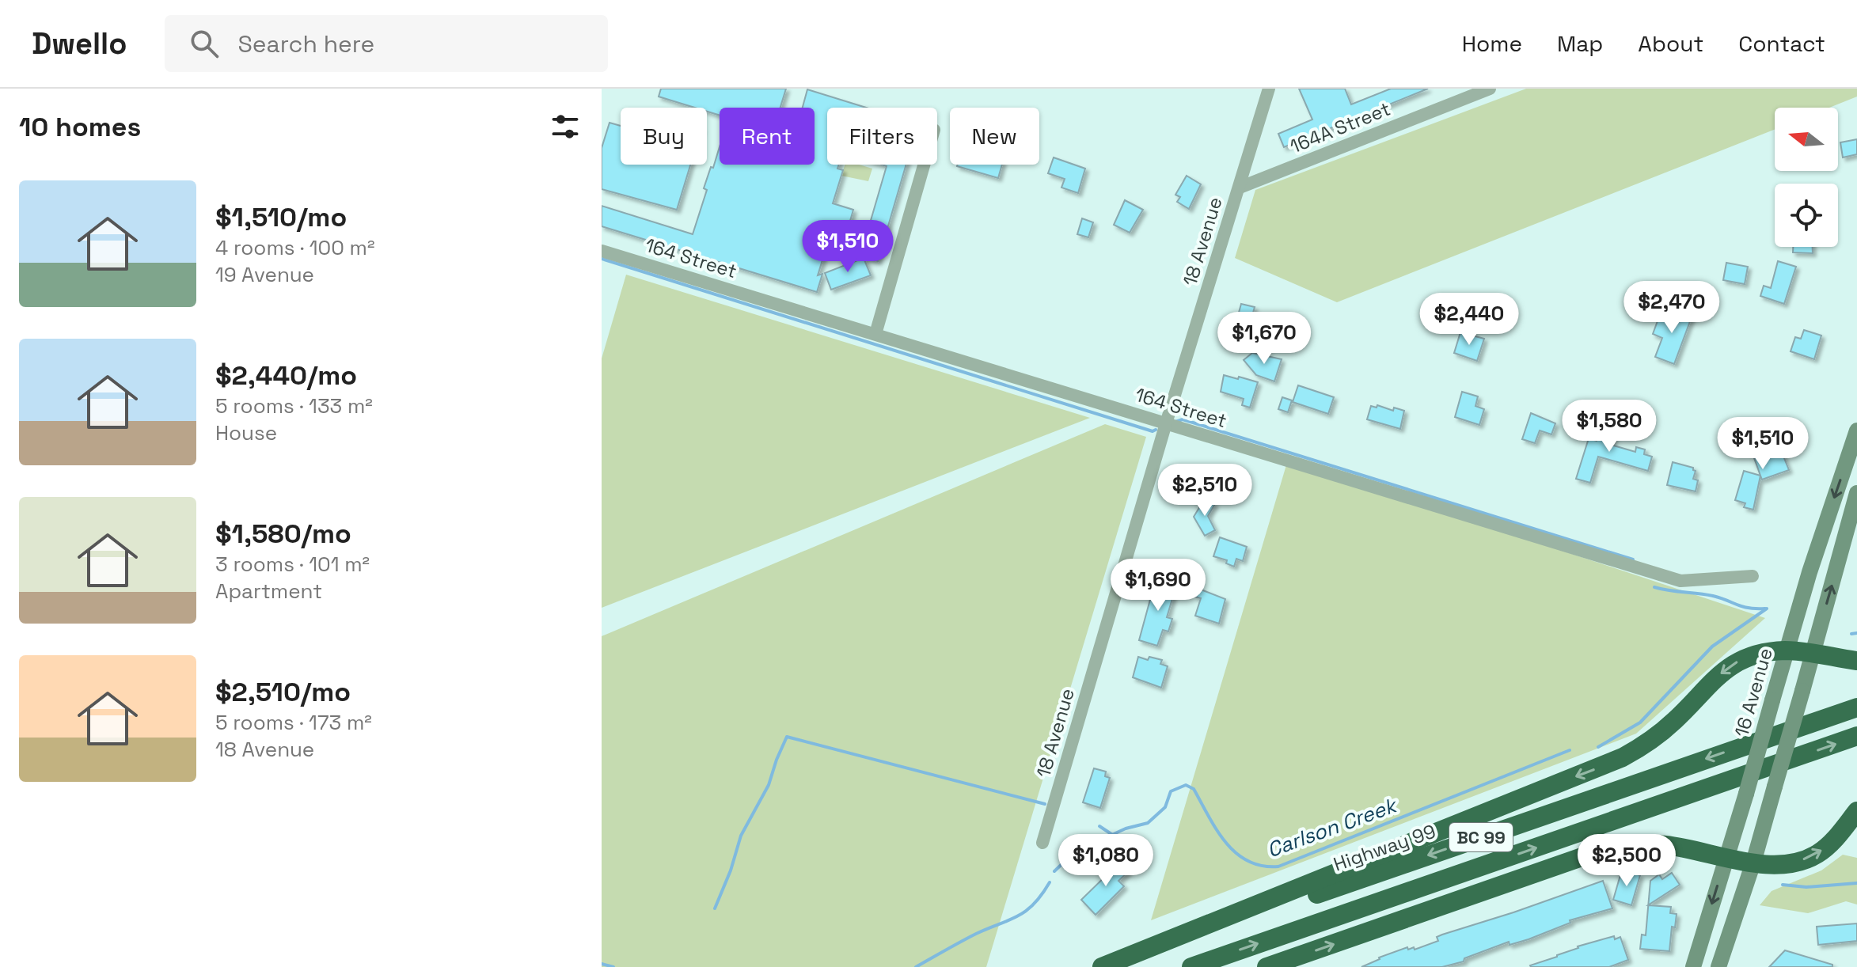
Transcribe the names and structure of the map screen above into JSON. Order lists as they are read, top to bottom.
{
  "streets": {
    "highway": ["BC 99", "Highway 99"],
    "main road": ["16 Avenue"],
    "street": ["164A Street", "18 Avenue", "164 Street"]
  },
  "crossings": [
    ["164A Street", "18 Avenue"],
    ["18 Avenue", "164 Street"]
  ],
  "water": ["Carlson Creek"],
  "north": "left",
  "page": {
    "header": "Dwello",
    "search": "Search here",
    "nav": [
      "Home",
      "Map",
      "About",
      "Contact"
    ],
    "heading": "10 homes",
    "chip": [
      "Buy",
      "Rent",
      "Filters",
      "New"
    ],
    "list": [
      {
        "name": "$1,510/mo",
        "note": "4 rooms · 100 m² · 19 Avenue"
      },
      {
        "name": "$2,440/mo",
        "note": "5 rooms · 133 m² · House"
      },
      {
        "name": "$1,580/mo",
        "note": "3 rooms · 101 m² · Apartment"
      },
      {
        "name": "$2,510/mo",
        "note": "5 rooms · 173 m² · 18 Avenue"
      }
    ],
    "price": [
      "$1,510",
      "$2,470",
      "$2,440",
      "$1,670",
      "$1,580",
      "$1,510",
      "$2,510",
      "$1,690",
      "$1,080",
      "$2,500"
    ]
  }
}
